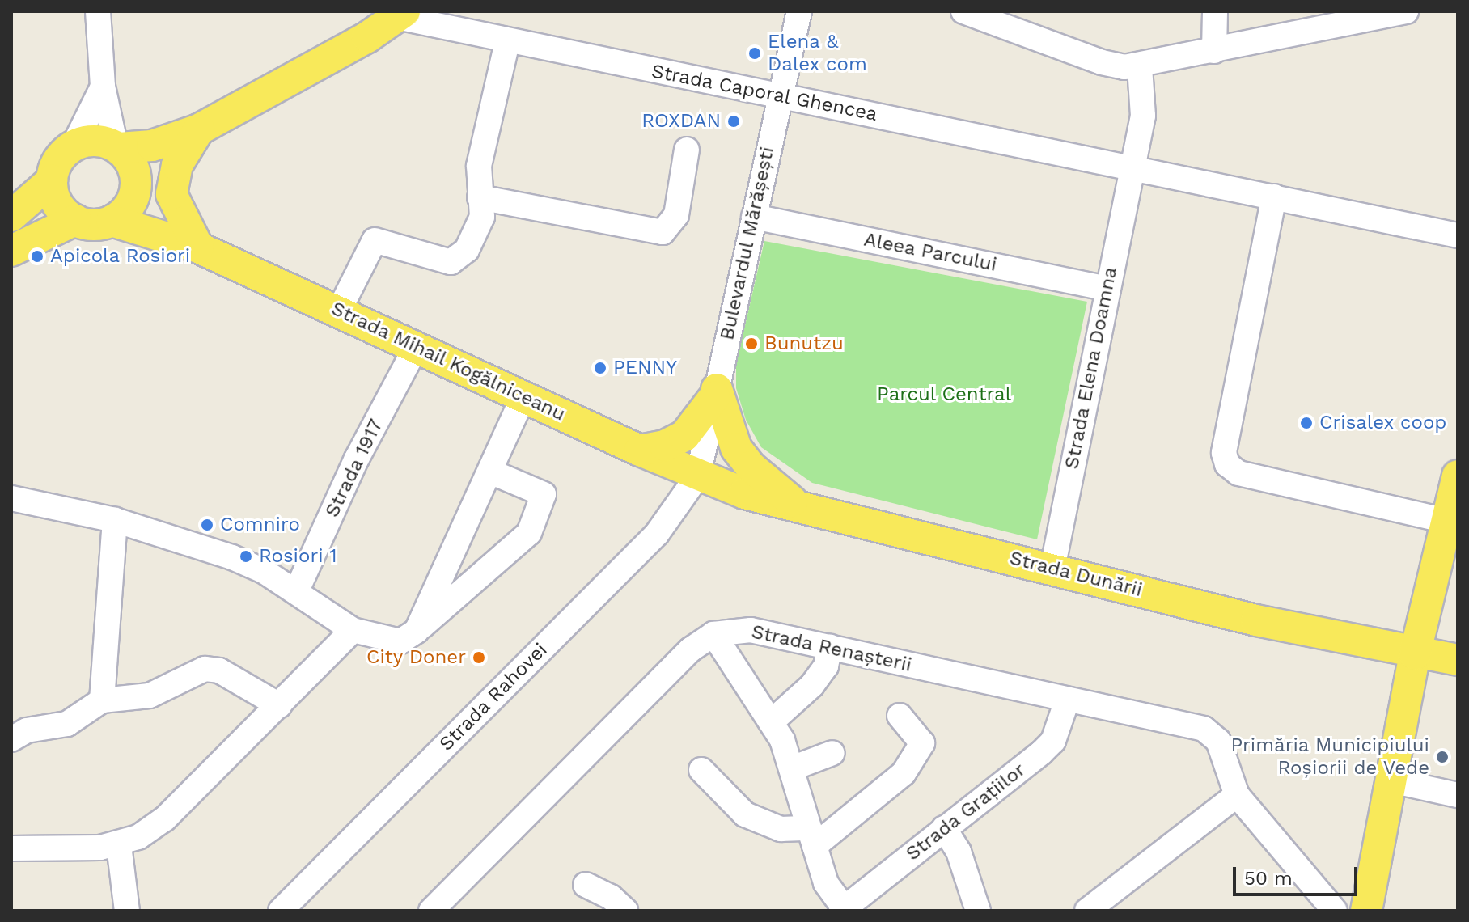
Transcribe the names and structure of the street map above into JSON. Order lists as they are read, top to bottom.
{
  "streets": {
    "main road": ["Strada Mihail Kogălniceanu", "Strada Dunării"],
    "street": [
      "Strada Caporal Ghencea",
      "Bulevardul Mărășești",
      "Aleea Parcului",
      "Strada Elena Doamna",
      "Strada 1917",
      "Strada Renașterii",
      "Strada Rahovei",
      "Strada Grațiilor"
    ]
  },
  "crossings": [
    ["Strada Caporal Ghencea", "Bulevardul Mărășești"],
    ["Strada Caporal Ghencea", "Strada Elena Doamna"],
    ["Bulevardul Mărășești", "Aleea Parcului"],
    ["Bulevardul Mărășești", "Strada Mihail Kogălniceanu"],
    ["Bulevardul Mărășești", "Strada Dunării"],
    ["Bulevardul Mărășești", "Strada Rahovei"],
    ["Aleea Parcului", "Strada Elena Doamna"],
    ["Strada Mihail Kogălniceanu", "Strada 1917"],
    ["Strada Mihail Kogălniceanu", "Strada Dunării"],
    ["Strada Mihail Kogălniceanu", "Strada Rahovei"],
    ["Strada Elena Doamna", "Strada Dunării"],
    ["Strada Dunării", "Strada Rahovei"],
    ["Strada Renașterii", "Strada Grațiilor"]
  ],
  "parks": ["Parcul Central"],
  "places": [
    "Elena & Dalex com",
    "ROXDAN",
    "Apicola Rosiori",
    "Bunutzu",
    "PENNY",
    "Crisalex coop",
    "Comniro",
    "Rosiori 1",
    "City Doner",
    "Primăria Municipiului Roșiorii de Vede"
  ],
  "scale_bar": "50 m"
}
